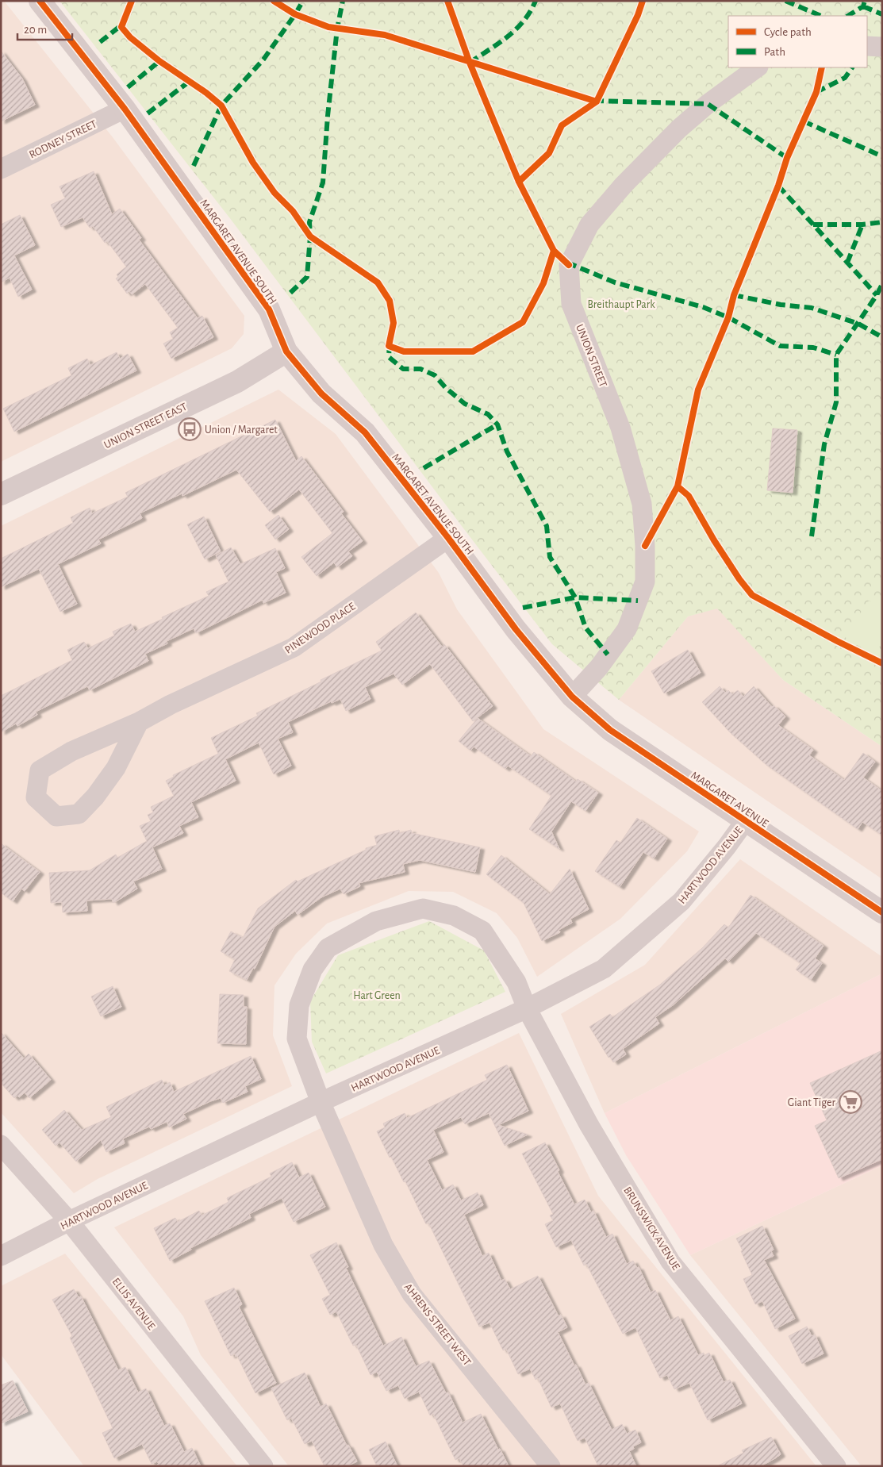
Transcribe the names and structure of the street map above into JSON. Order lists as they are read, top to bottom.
{
  "streets": {
    "street": [
      "RODNEY STREET",
      "MARGARET AVENUE SOUTH",
      "UNION STREET",
      "UNION STREET EAST",
      "PINEWOOD PLACE",
      "MARGARET AVENUE",
      "HARTWOOD AVENUE",
      "BRUNSWICK AVENUE",
      "ELLIS AVENUE",
      "AHRENS STREET WEST"
    ]
  },
  "crossings": [
    ["RODNEY STREET", "MARGARET AVENUE SOUTH"],
    ["MARGARET AVENUE SOUTH", "UNION STREET"],
    ["MARGARET AVENUE SOUTH", "UNION STREET EAST"],
    ["MARGARET AVENUE SOUTH", "PINEWOOD PLACE"],
    ["MARGARET AVENUE SOUTH", "MARGARET AVENUE"],
    ["UNION STREET", "MARGARET AVENUE"],
    ["MARGARET AVENUE", "HARTWOOD AVENUE"],
    ["HARTWOOD AVENUE", "BRUNSWICK AVENUE"],
    ["HARTWOOD AVENUE", "ELLIS AVENUE"],
    ["HARTWOOD AVENUE", "AHRENS STREET WEST"],
    ["BRUNSWICK AVENUE", "AHRENS STREET WEST"]
  ],
  "parks": ["Breithaupt Park", "Hart Green"],
  "places": {
    "bus stop": ["Union / Margaret"],
    "supermarket": ["Giant Tiger"]
  },
  "legend": ["Cycle path", "Path"],
  "scale_bar": "20 m"
}
